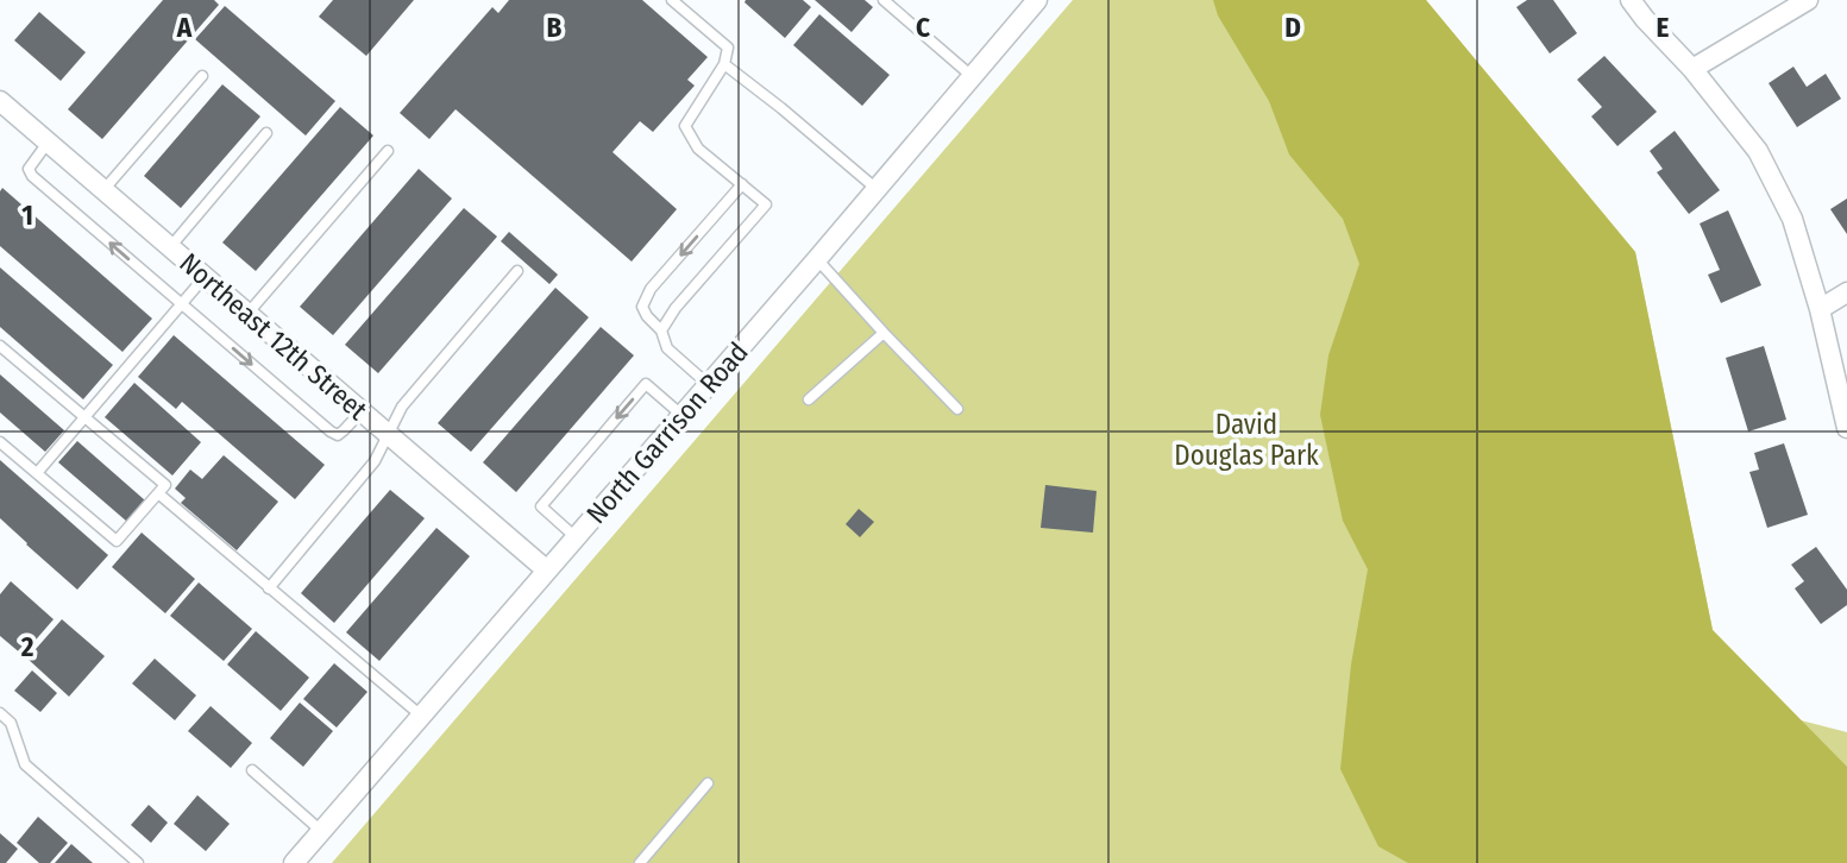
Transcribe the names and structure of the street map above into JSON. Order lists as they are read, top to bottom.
{
  "streets": {
    "street": ["Northeast 12th Street", "North Garrison Road"]
  },
  "crossings": [
    ["Northeast 12th Street", "North Garrison Road"]
  ],
  "parks": ["David Douglas Park"],
  "grid": {
    "columns": [
      "A",
      "B",
      "C",
      "D",
      "E"
    ],
    "rows": ["1", "2"]
  }
}
